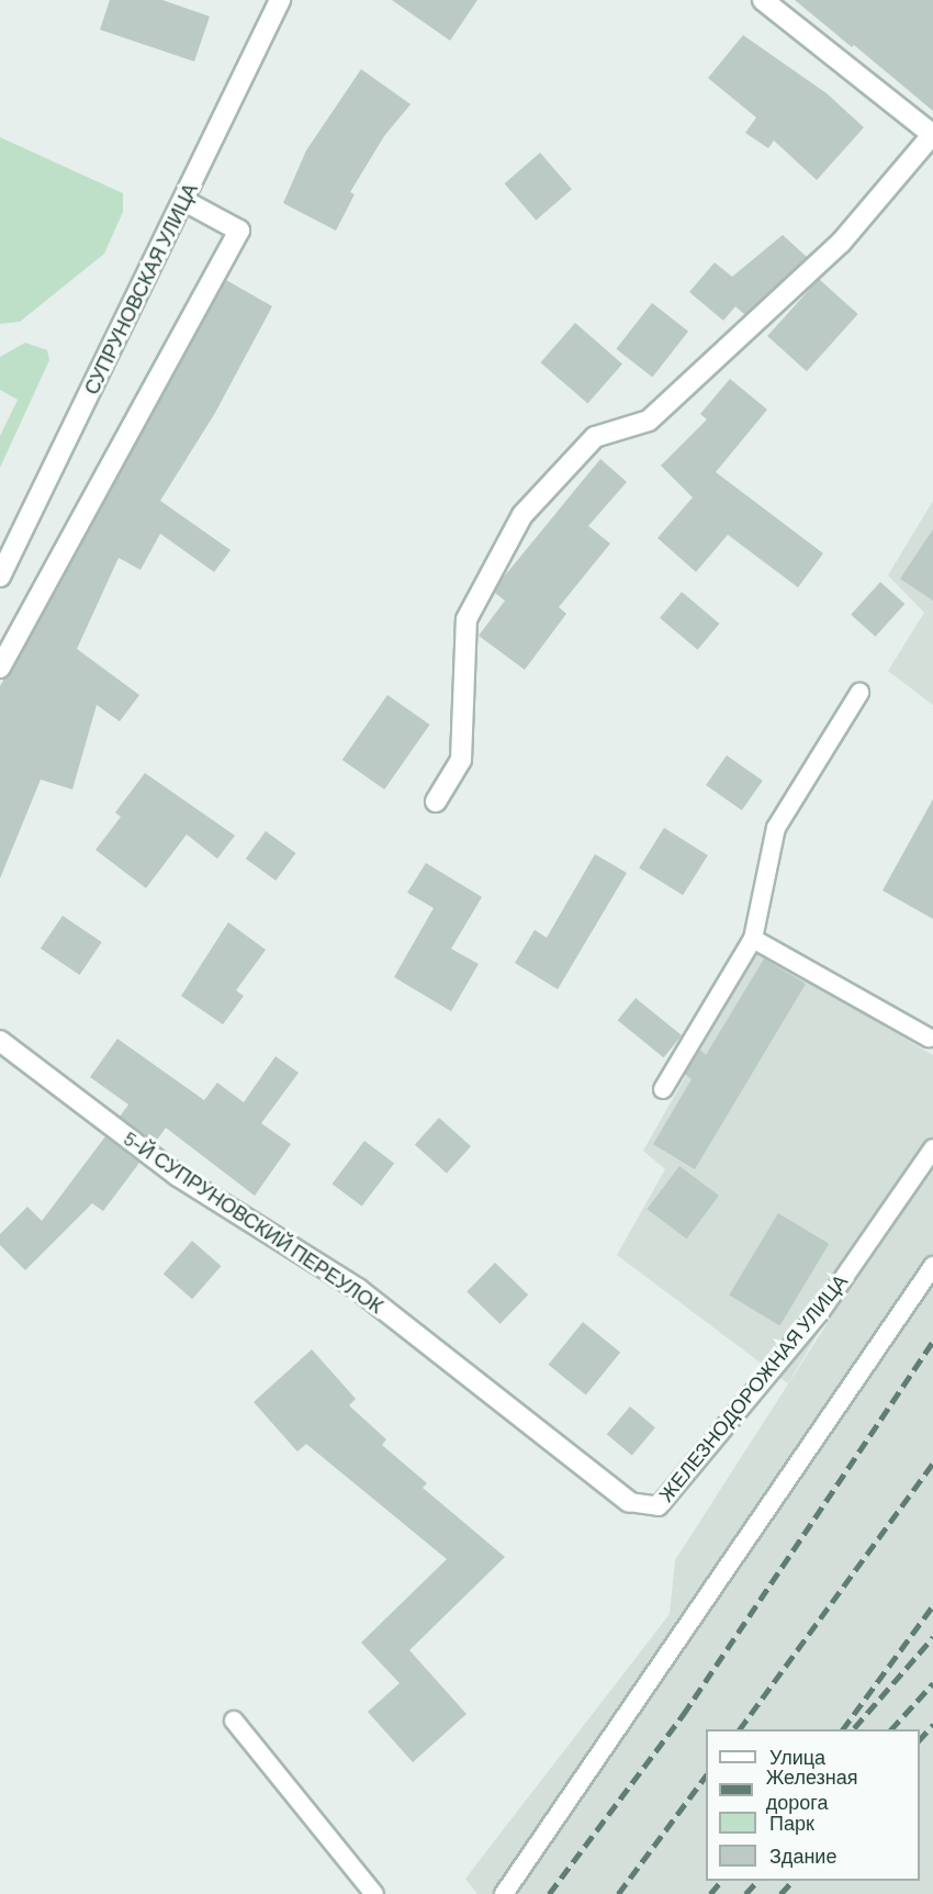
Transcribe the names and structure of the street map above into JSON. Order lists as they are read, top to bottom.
{
  "streets": {
    "street": ["СУПРУНОВСКАЯ УЛИЦА", "5-Й СУПРУНОВСКИЙ ПЕРЕУЛОК"],
    "lane": ["ЖЕЛЕЗНОДОРОЖНАЯ УЛИЦА"]
  },
  "crossings": [
    ["5-Й СУПРУНОВСКИЙ ПЕРЕУЛОК", "ЖЕЛЕЗНОДОРОЖНАЯ УЛИЦА"]
  ],
  "legend": [
    "Улица",
    "Железная дорога",
    "Парк",
    "Здание"
  ]
}
